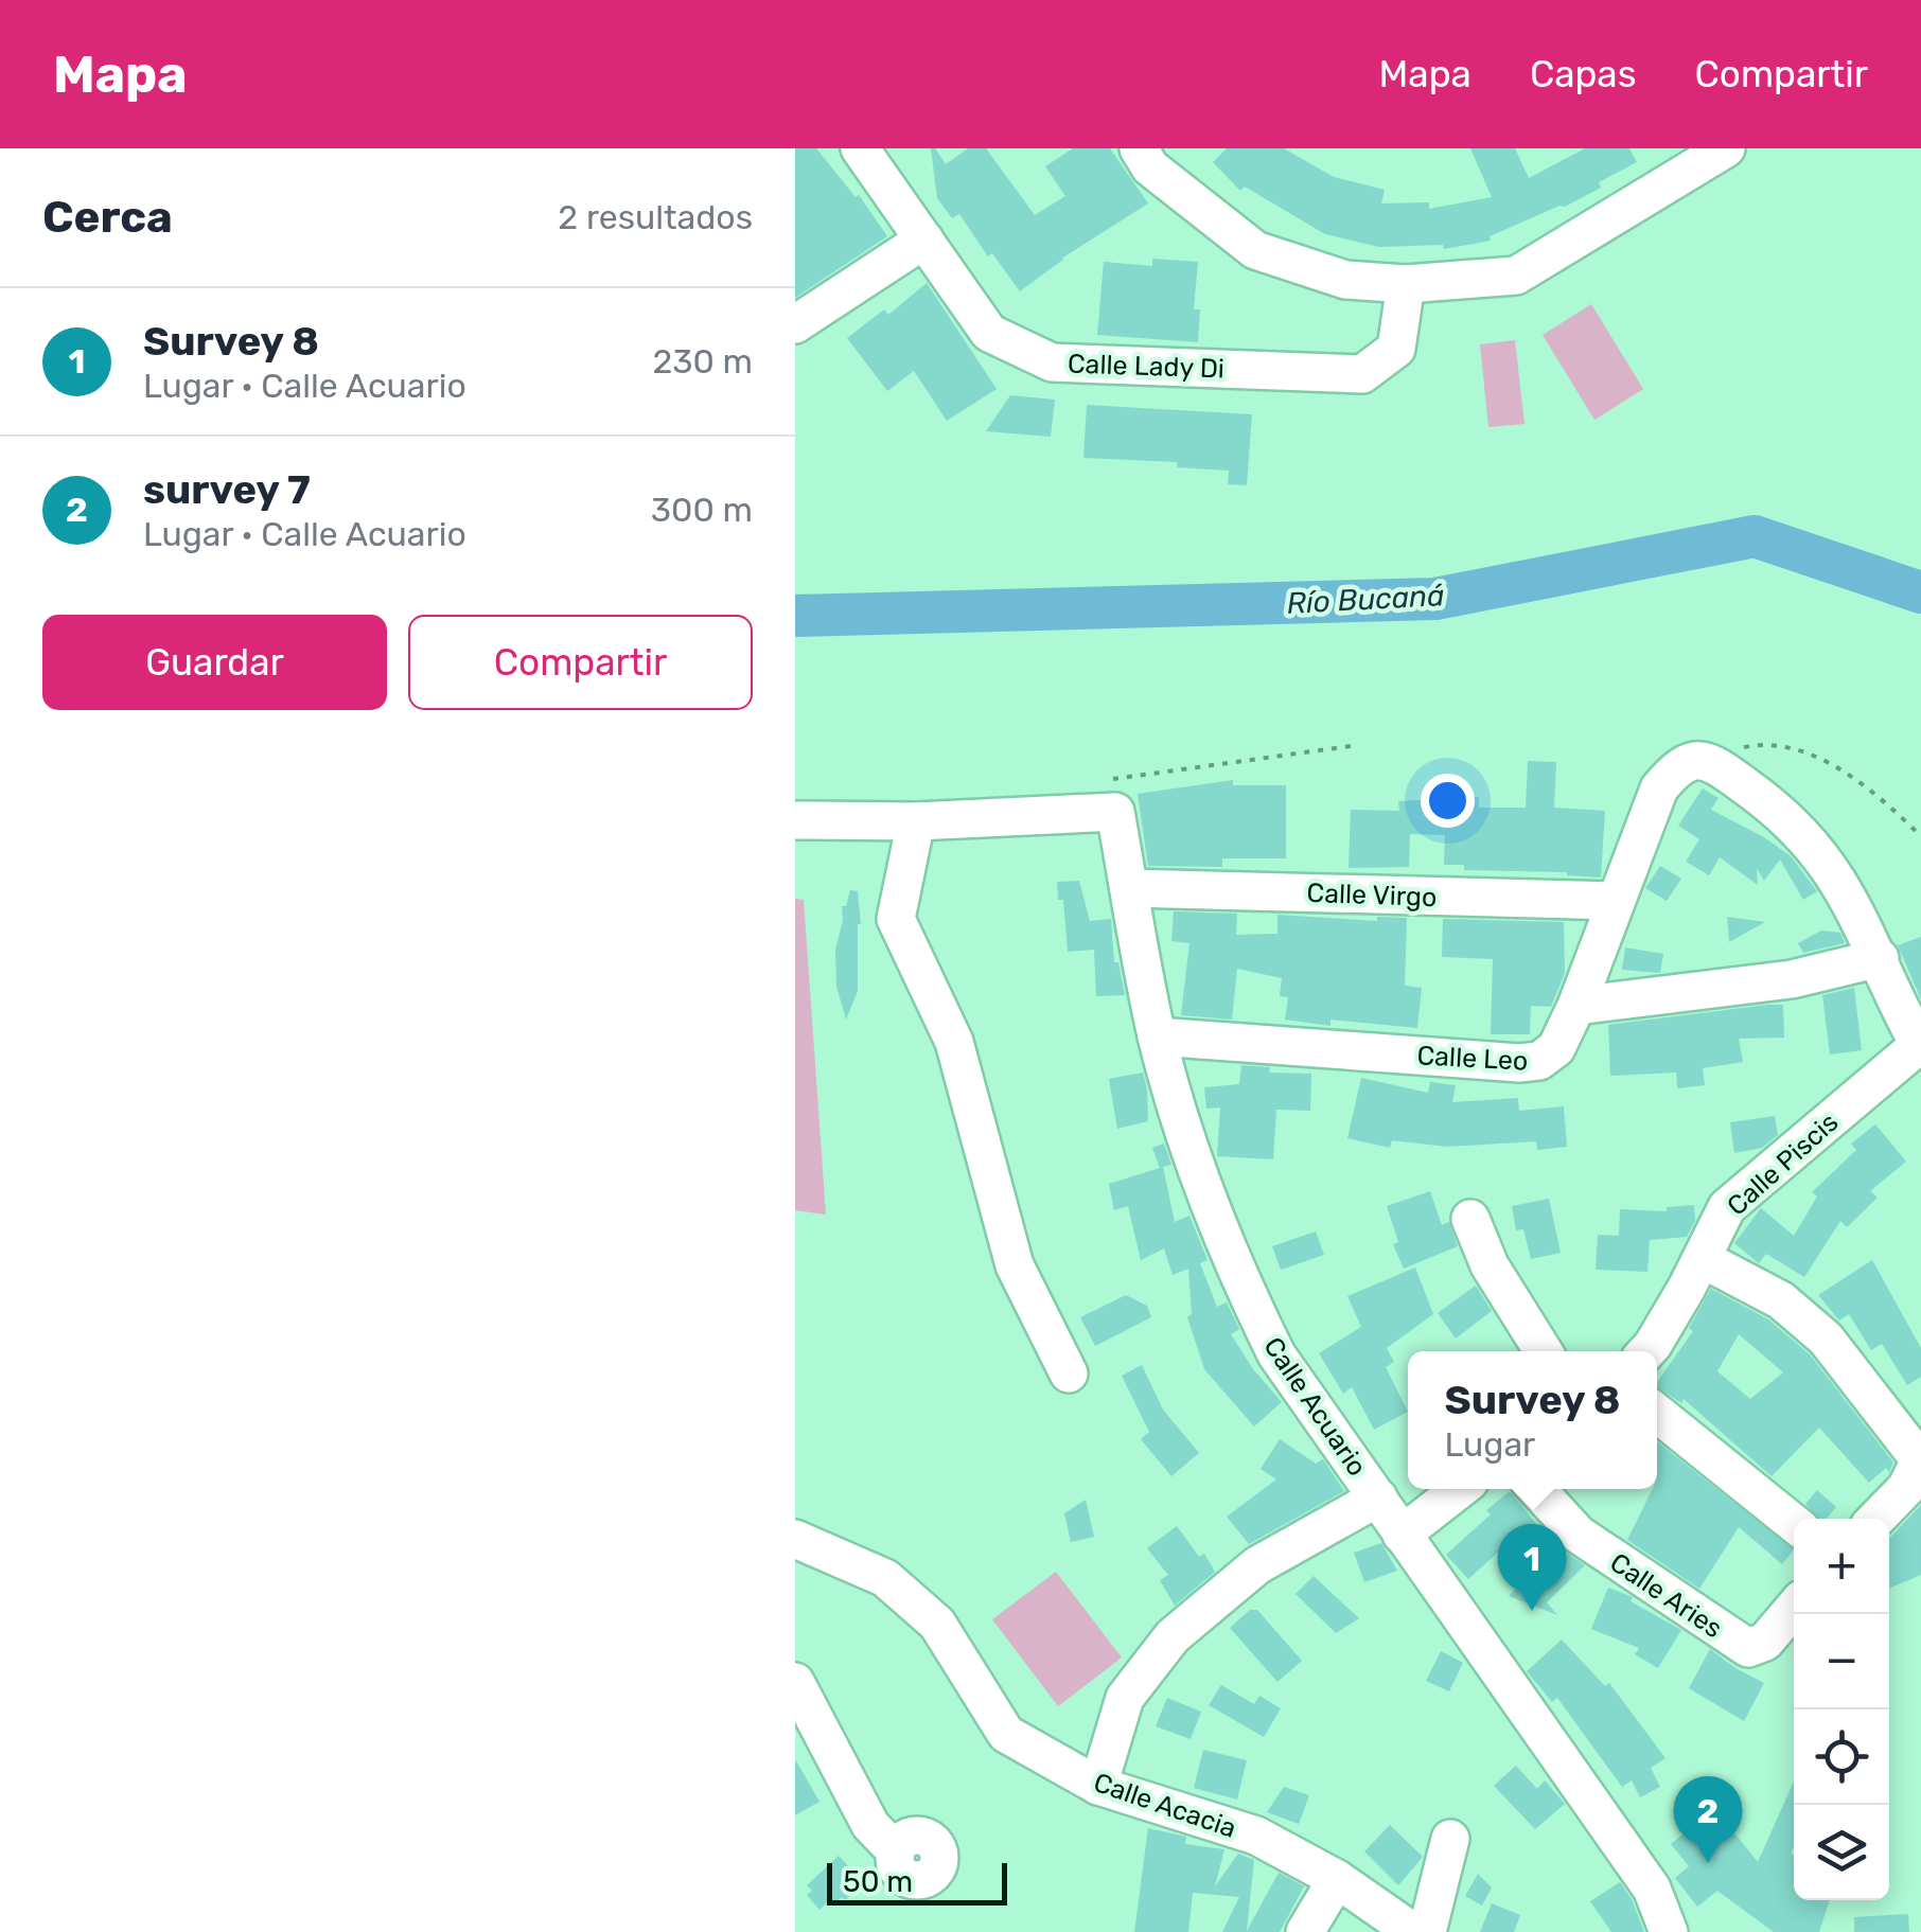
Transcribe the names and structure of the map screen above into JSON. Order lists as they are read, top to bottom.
{
  "streets": {
    "street": [
      "Calle Lady Di",
      "Calle Virgo",
      "Calle Leo",
      "Calle Piscis",
      "Calle Acuario",
      "Calle Aries",
      "Calle Acacia"
    ]
  },
  "crossings": [
    ["Calle Virgo", "Calle Acuario"],
    ["Calle Leo", "Calle Acuario"]
  ],
  "water": ["Río Bucaná"],
  "scale_bar": "50 m",
  "page": {
    "header": "Mapa",
    "nav": ["Mapa", "Capas", "Compartir"],
    "heading": ["Cerca", "2 resultados"],
    "list": [
      {
        "mark": "1",
        "name": "Survey 8",
        "note": "Lugar · Calle Acuario",
        "value": "230 m"
      },
      {
        "mark": "2",
        "name": "survey 7",
        "note": "Lugar · Calle Acuario",
        "value": "300 m"
      }
    ],
    "buttons": ["Guardar", "Compartir"],
    "popup": ["Survey 8", "Lugar"],
    "map_buttons": ["+", "−"],
    "pins": ["1", "2"],
    "scale": "50 m"
  }
}
